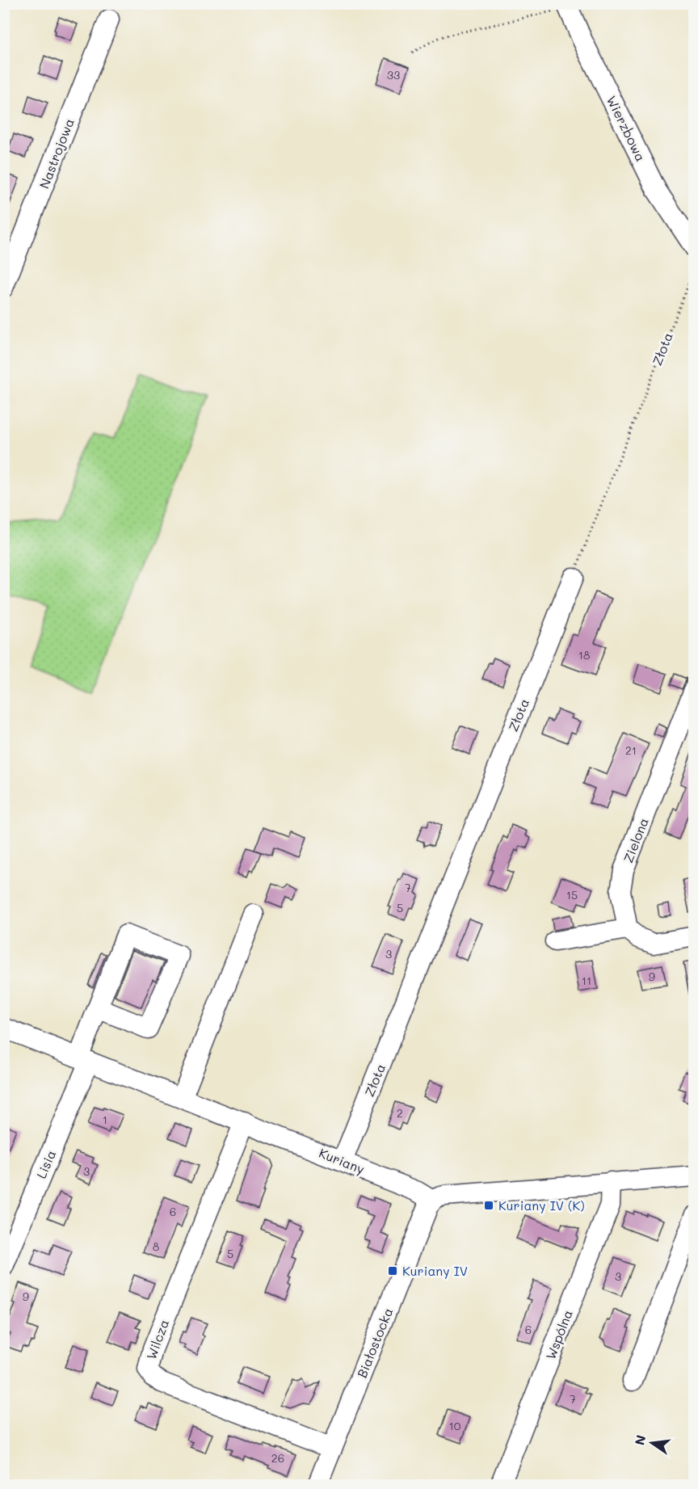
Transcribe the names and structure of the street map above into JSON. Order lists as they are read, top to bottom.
{
  "streets": {
    "street": [
      "Wierzbowa",
      "Nastrojowa",
      "Złota",
      "Zielona",
      "Kuriany",
      "Lisia",
      "Wspólna",
      "Wilcza",
      "Białostocka"
    ]
  },
  "crossings": [
    ["Złota", "Kuriany"],
    ["Kuriany", "Lisia"],
    ["Kuriany", "Wilcza"],
    ["Kuriany", "Białostocka"],
    ["Wilcza", "Białostocka"]
  ],
  "places": {
    "transit": ["Kuriany IV (K)", "Kuriany IV"]
  },
  "house_numbers": [
    "33",
    "18",
    "21",
    "7",
    "15",
    "5",
    "3",
    "9",
    "11",
    "2",
    "1",
    "3",
    "6",
    "8",
    "5",
    "3",
    "9",
    "6",
    "7",
    "10",
    "26"
  ],
  "north": "left"
}
